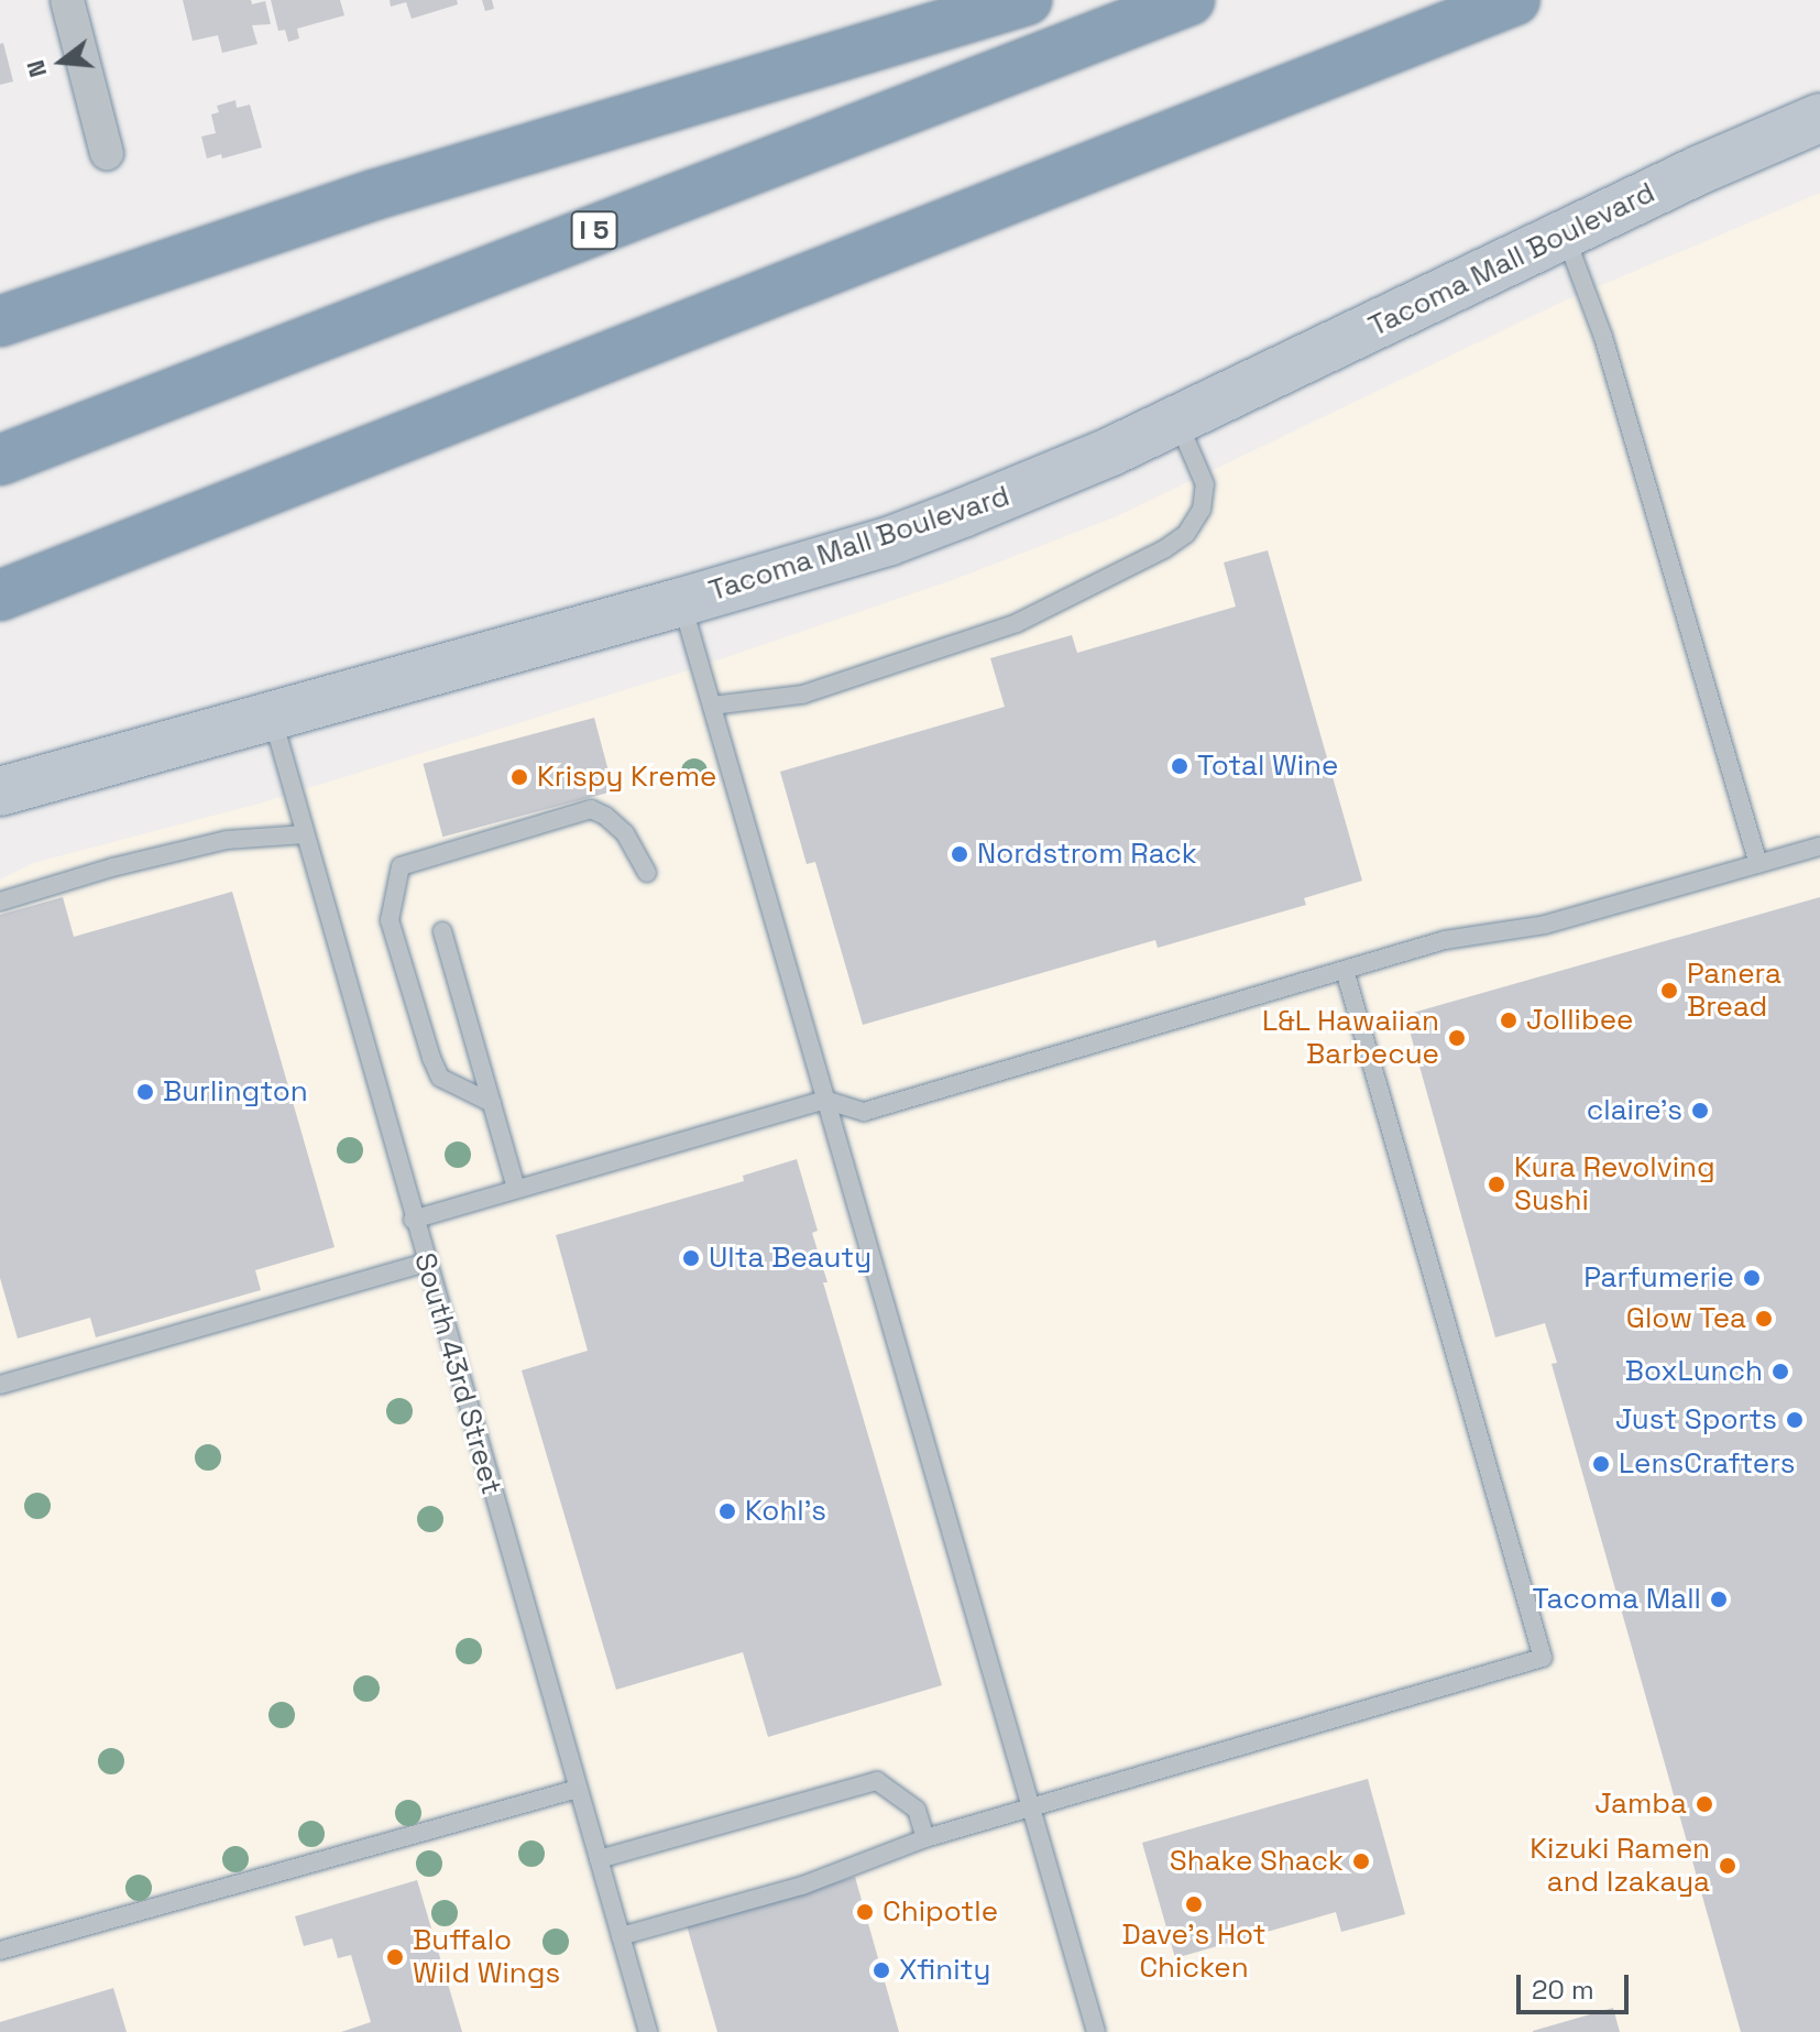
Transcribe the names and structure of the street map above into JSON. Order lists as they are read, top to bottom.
{
  "streets": {
    "highway": ["I 5"],
    "street": ["Tacoma Mall Boulevard"],
    "lane": ["South 43rd Street"]
  },
  "crossings": [
    ["Tacoma Mall Boulevard", "South 43rd Street"]
  ],
  "places": [
    "Total Wine",
    "Krispy Kreme",
    "Nordstrom Rack",
    "Panera Bread",
    "Jollibee",
    "L&L Hawaiian Barbecue",
    "Burlington",
    "claire's",
    "Kura Revolving Sushi",
    "Ulta Beauty",
    "Parfumerie",
    "Glow Tea",
    "BoxLunch",
    "Just Sports",
    "LensCrafters",
    "Kohl's",
    "Tacoma Mall",
    "Jamba",
    "Shake Shack",
    "Kizuki Ramen and Izakaya",
    "Dave's Hot Chicken",
    "Chipotle",
    "Buffalo Wild Wings",
    "Xfinity"
  ],
  "scale_bar": "20 m",
  "north": "left"
}
